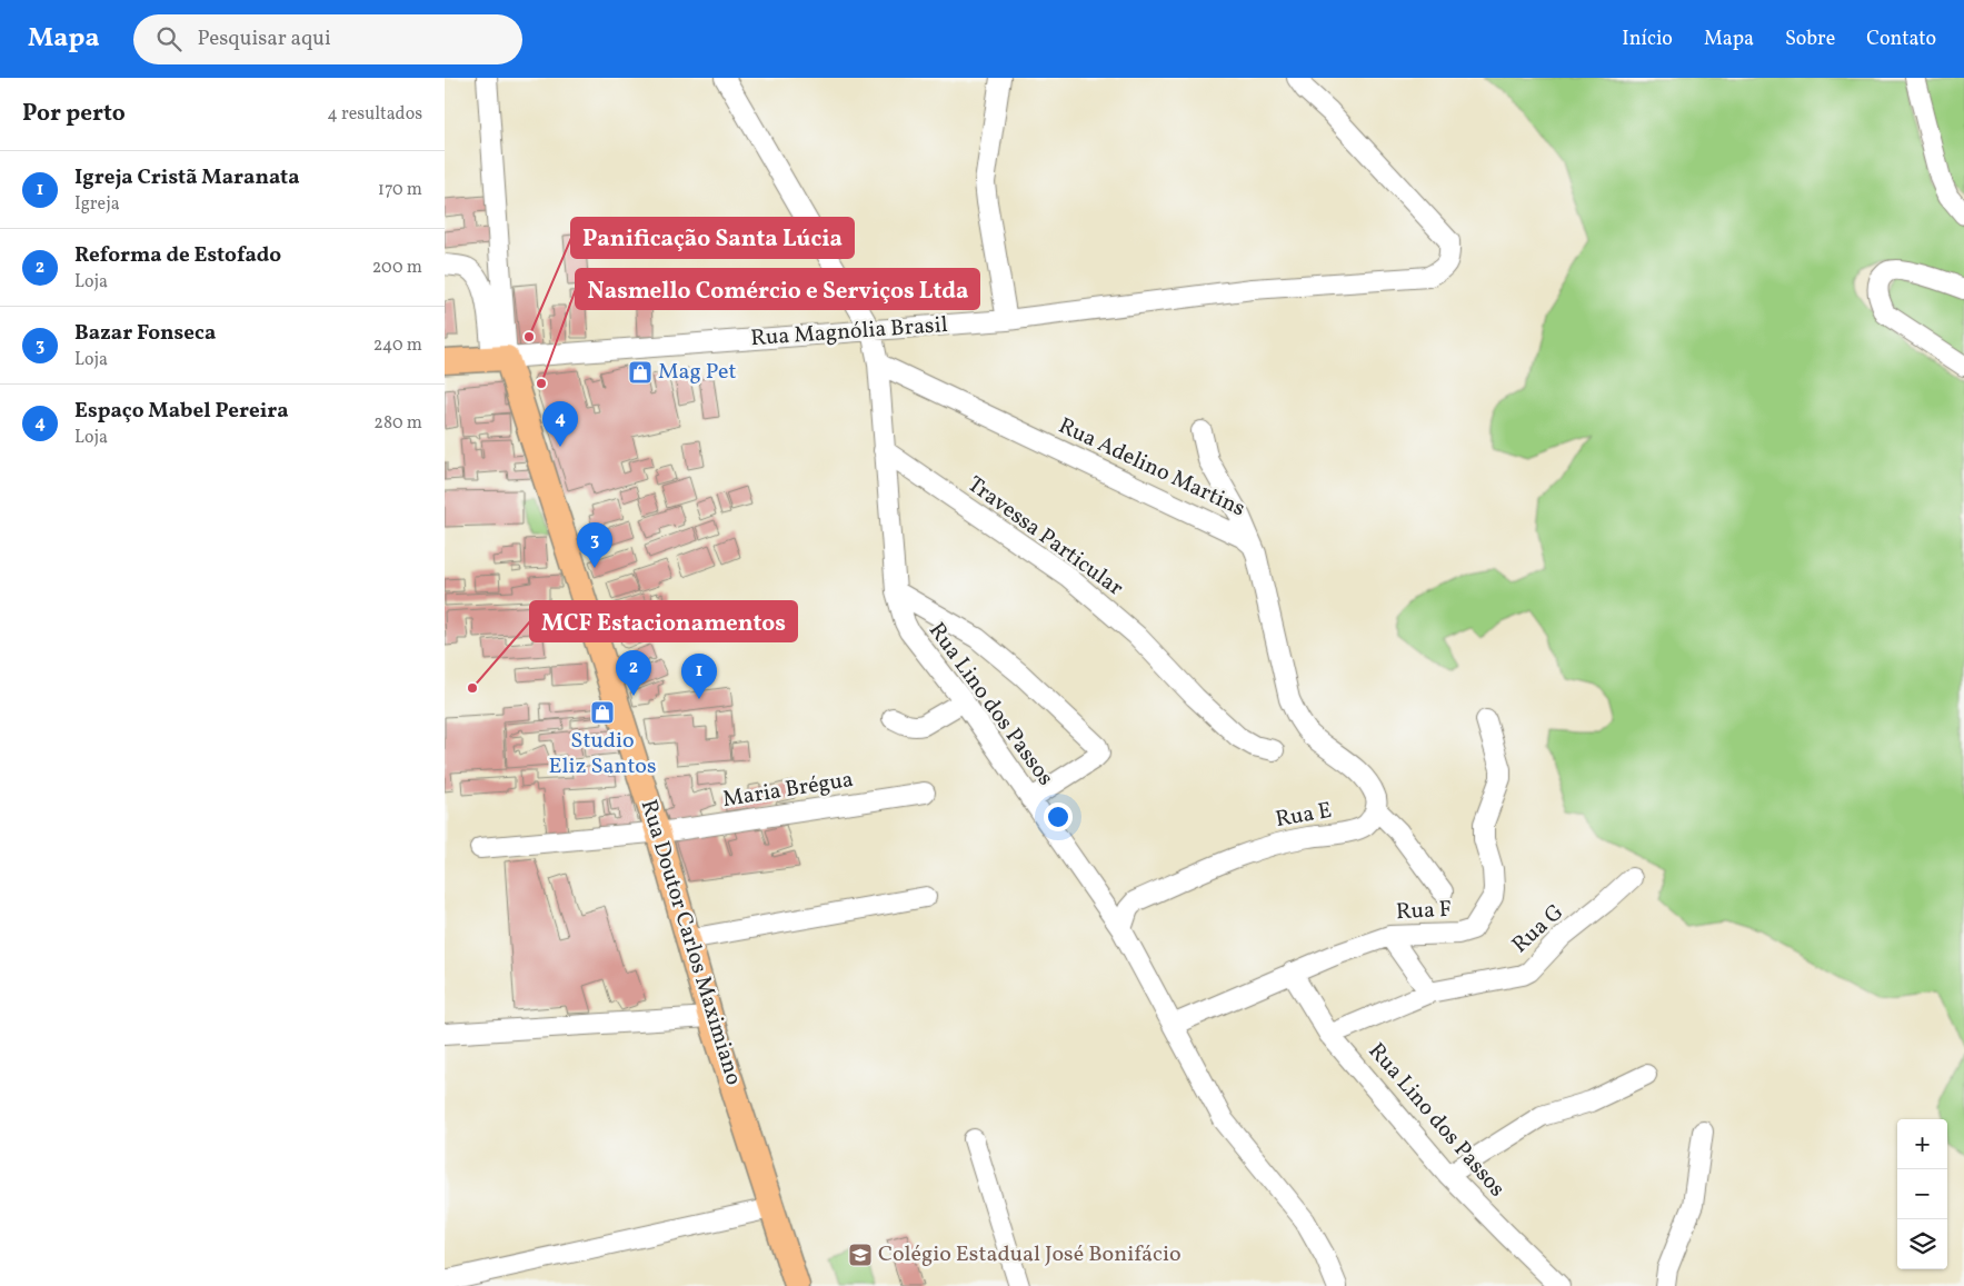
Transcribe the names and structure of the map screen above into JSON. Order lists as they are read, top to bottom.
{
  "streets": {
    "main road": ["Rua Magnólia Brasil", "Rua Doutor Carlos Maximiano"],
    "street": [
      "Rua Adelino Martins",
      "Travessa Particular",
      "Rua Lino dos Passos",
      "Maria Brégua",
      "Rua E",
      "Rua F",
      "Rua G"
    ]
  },
  "crossings": [
    ["Rua Magnólia Brasil", "Rua Lino dos Passos"],
    ["Rua Magnólia Brasil", "Rua Doutor Carlos Maximiano"],
    ["Rua Adelino Martins", "Rua Lino dos Passos"],
    ["Rua Adelino Martins", "Rua E"],
    ["Travessa Particular", "Rua Lino dos Passos"],
    ["Rua Lino dos Passos", "Rua F"],
    ["Rua Lino dos Passos", "Rua G"],
    ["Maria Brégua", "Rua Doutor Carlos Maximiano"]
  ],
  "places": {
    "other": ["Panificação Santa Lúcia", "Nasmello Comércio e Serviços Ltda", "MCF Estacionamentos"],
    "shop": ["Mag Pet", "Studio Eliz Santos"],
    "school or university": ["Colégio Estadual José Bonifácio"]
  },
  "page": {
    "header": "Mapa",
    "search": "Pesquisar aqui",
    "nav": [
      "Início",
      "Mapa",
      "Sobre",
      "Contato"
    ],
    "heading": ["Por perto", "4 resultados"],
    "list": [
      {
        "mark": "1",
        "name": "Igreja Cristã Maranata",
        "note": "Igreja",
        "value": "170 m"
      },
      {
        "mark": "2",
        "name": "Reforma de Estofado",
        "note": "Loja",
        "value": "200 m"
      },
      {
        "mark": "3",
        "name": "Bazar Fonseca",
        "note": "Loja",
        "value": "240 m"
      },
      {
        "mark": "4",
        "name": "Espaço Mabel Pereira",
        "note": "Loja",
        "value": "280 m"
      }
    ],
    "pins": [
      "4",
      "3",
      "2",
      "1"
    ],
    "map_buttons": ["+", "−"]
  }
}
